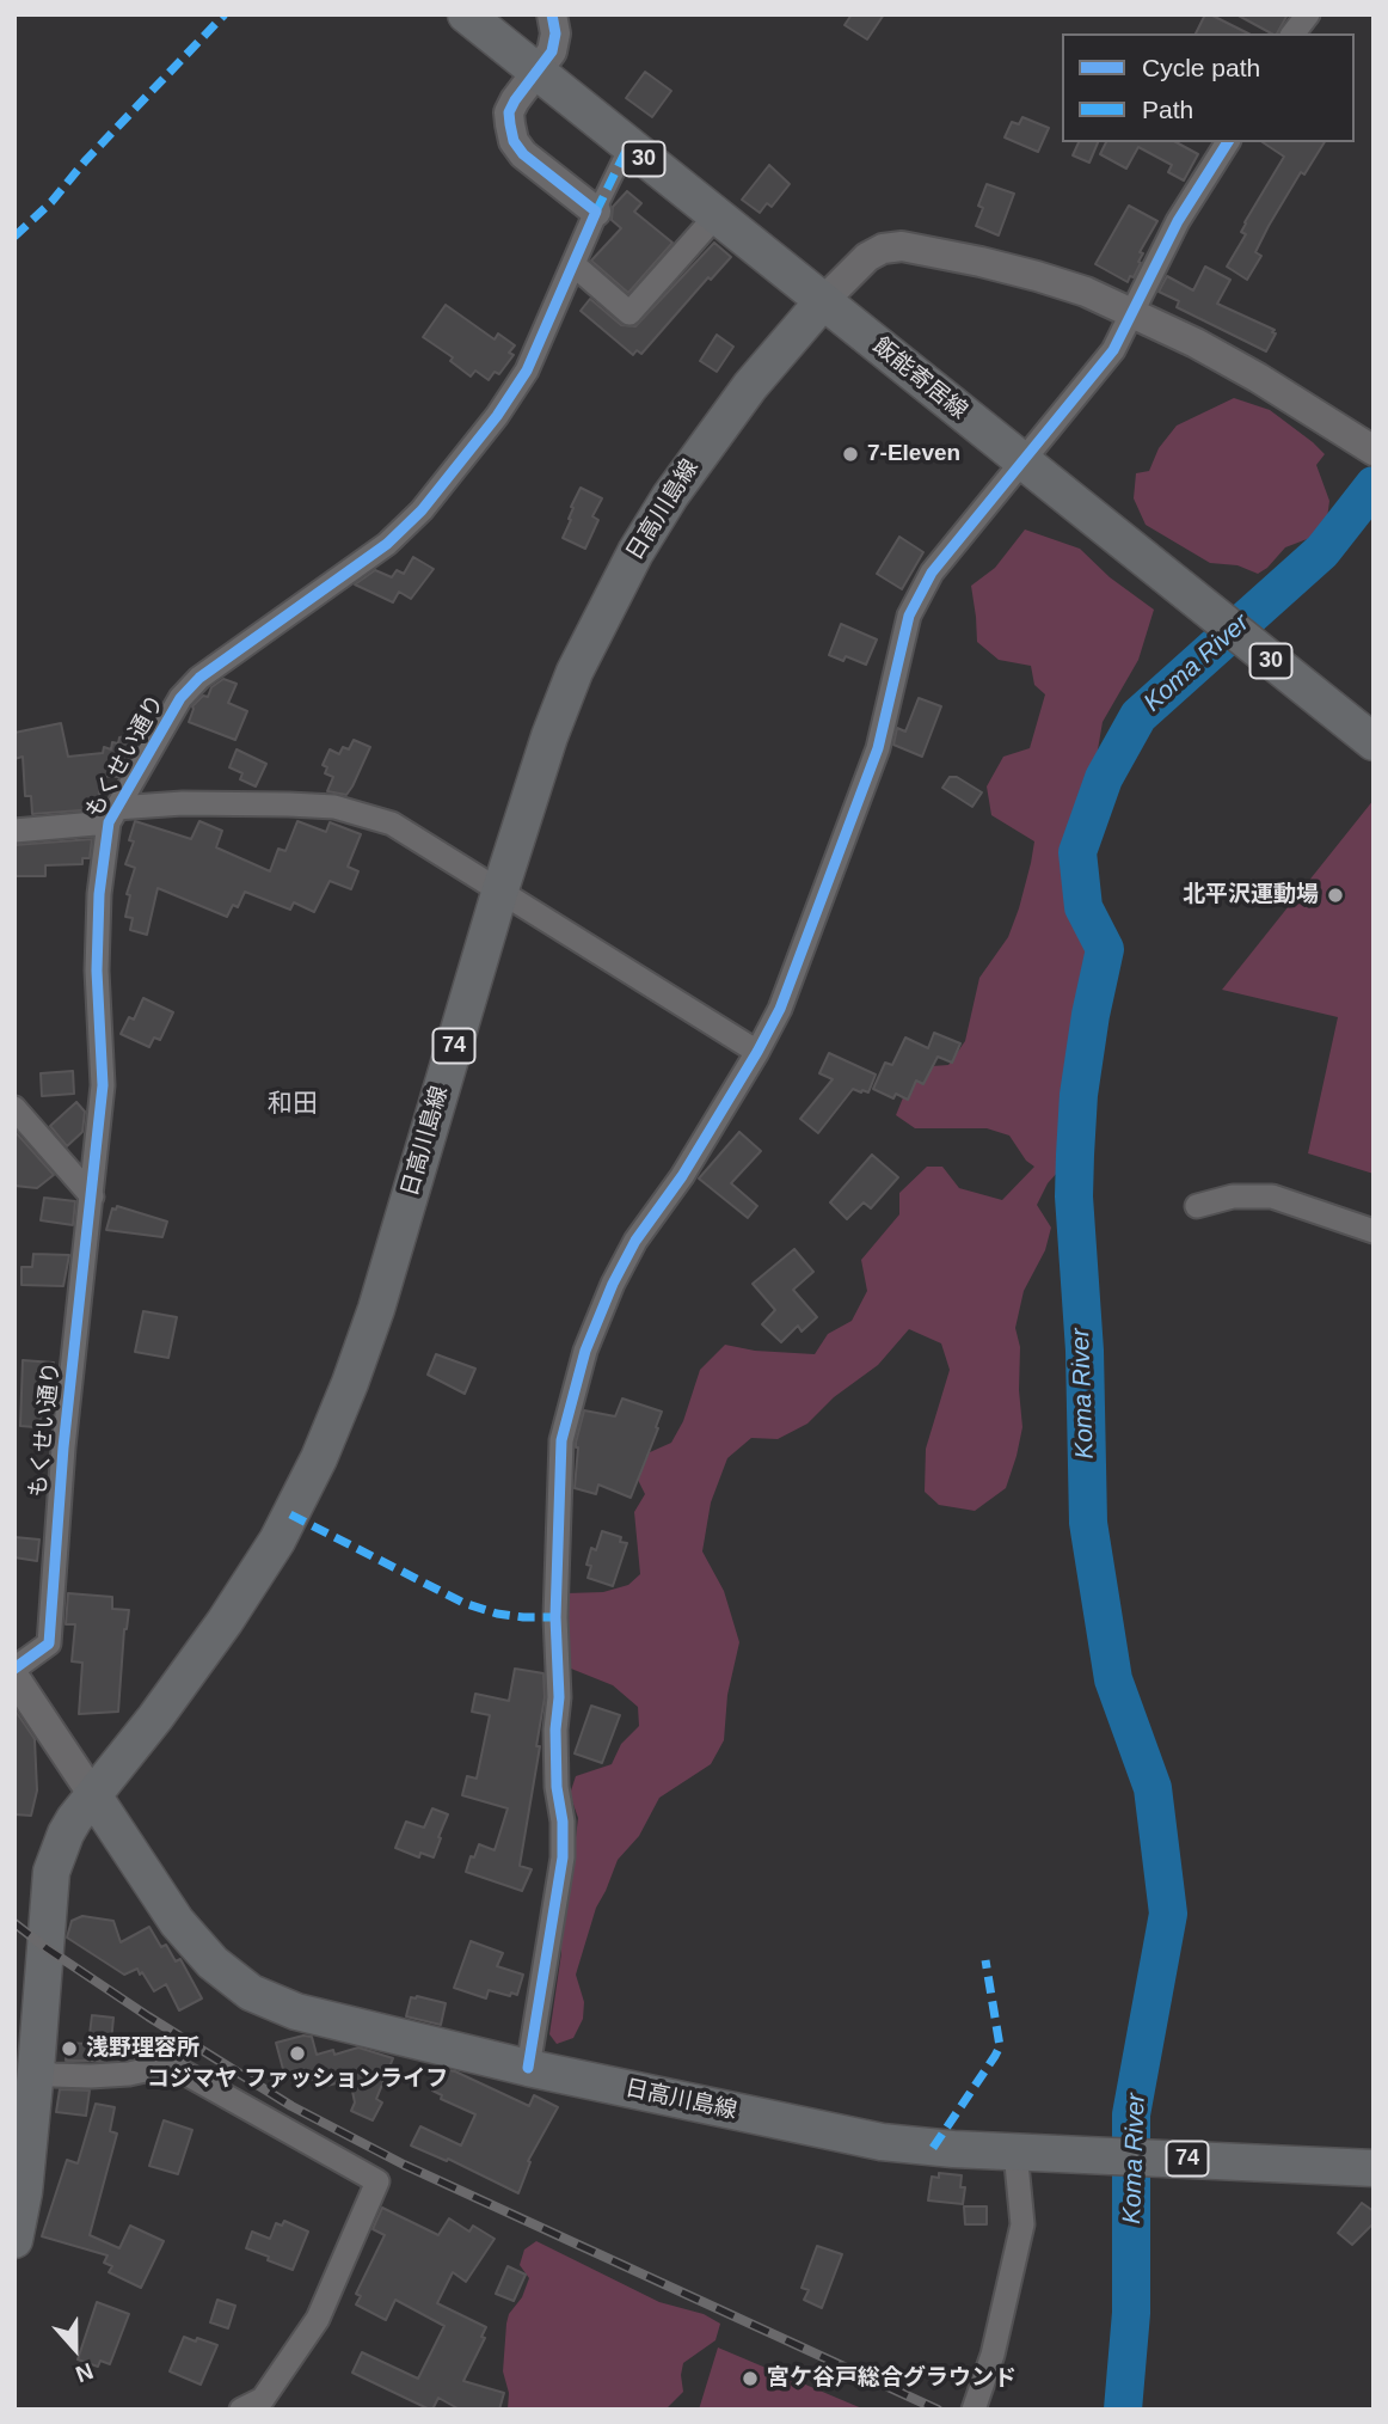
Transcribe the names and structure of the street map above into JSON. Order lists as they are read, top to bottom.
{
  "streets": {
    "main road": [
      "30",
      "飯能寄居線",
      "日高川島線",
      "74"
    ],
    "street": ["もくせい通り"]
  },
  "crossings": [
    ["飯能寄居線", "日高川島線"]
  ],
  "districts": ["和田"],
  "water": ["Koma River"],
  "places": [
    "7-Eleven",
    "北平沢運動場",
    "浅野理容所",
    "コジマヤ ファッションライフ",
    "宮ケ谷戸総合グラウンド"
  ],
  "legend": ["Cycle path", "Path"],
  "north": "bottom"
}
